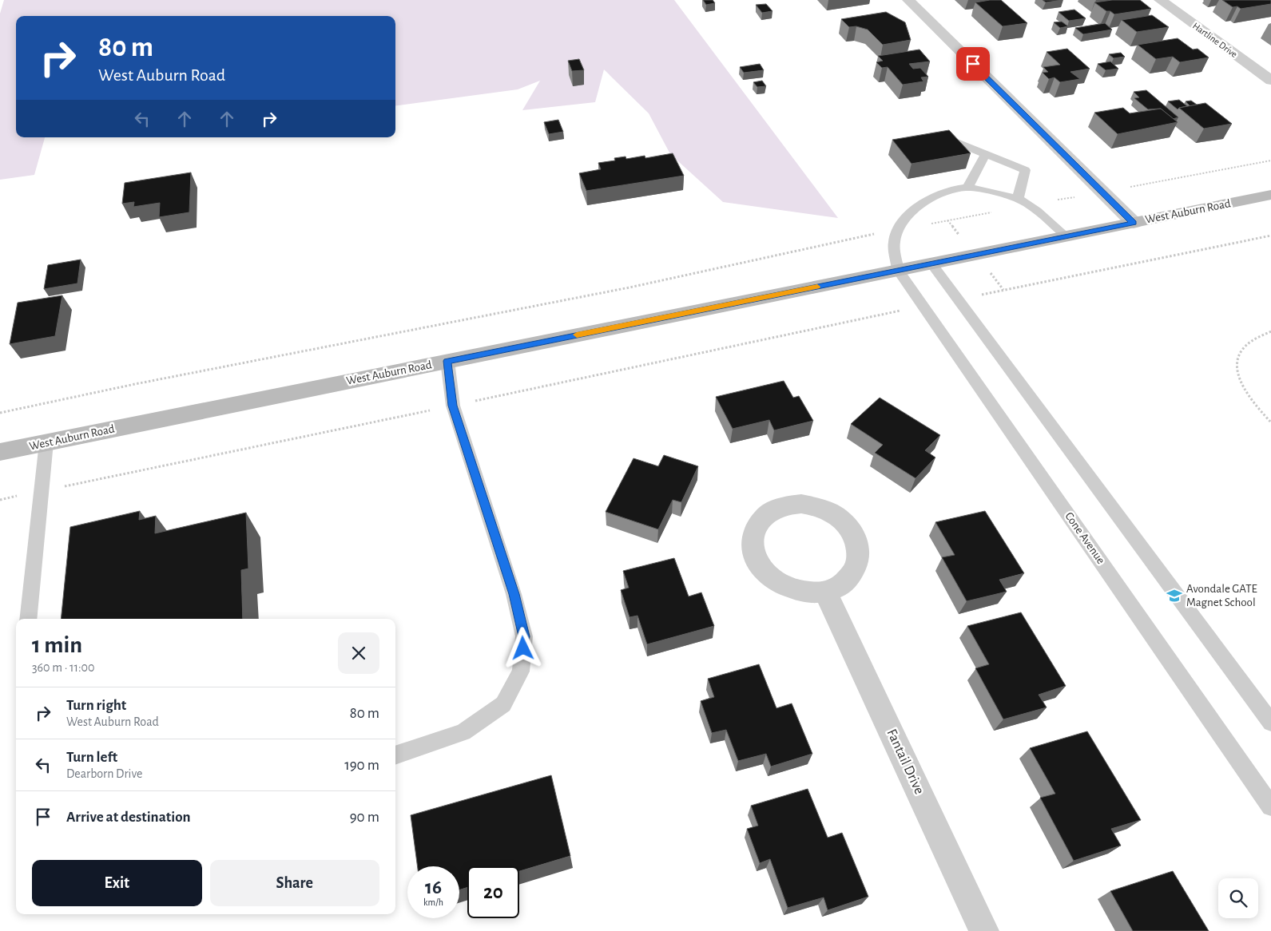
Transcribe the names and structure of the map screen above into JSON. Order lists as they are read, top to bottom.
{
  "streets": {
    "main road": ["West Auburn Road"],
    "street": ["Hartline Drive", "Fantail Drive"],
    "lane": ["Cone Avenue"]
  },
  "crossings": [
    ["West Auburn Road", "Cone Avenue"]
  ],
  "places": {
    "school or university": ["Avondale GATE Magnet School"]
  },
  "page": {
    "turn": ["80 m", "West Auburn Road"],
    "heading": ["1 min", "360 m · 11:00"],
    "list": [
      {
        "name": "Turn right",
        "note": "West Auburn Road",
        "value": "80 m"
      },
      {
        "name": "Turn left",
        "note": "Dearborn Drive",
        "value": "190 m"
      },
      {
        "name": "Arrive at destination",
        "value": "90 m"
      }
    ],
    "buttons": ["Exit", "Share"],
    "speed": "16 km/h",
    "limit": "20"
  }
}
